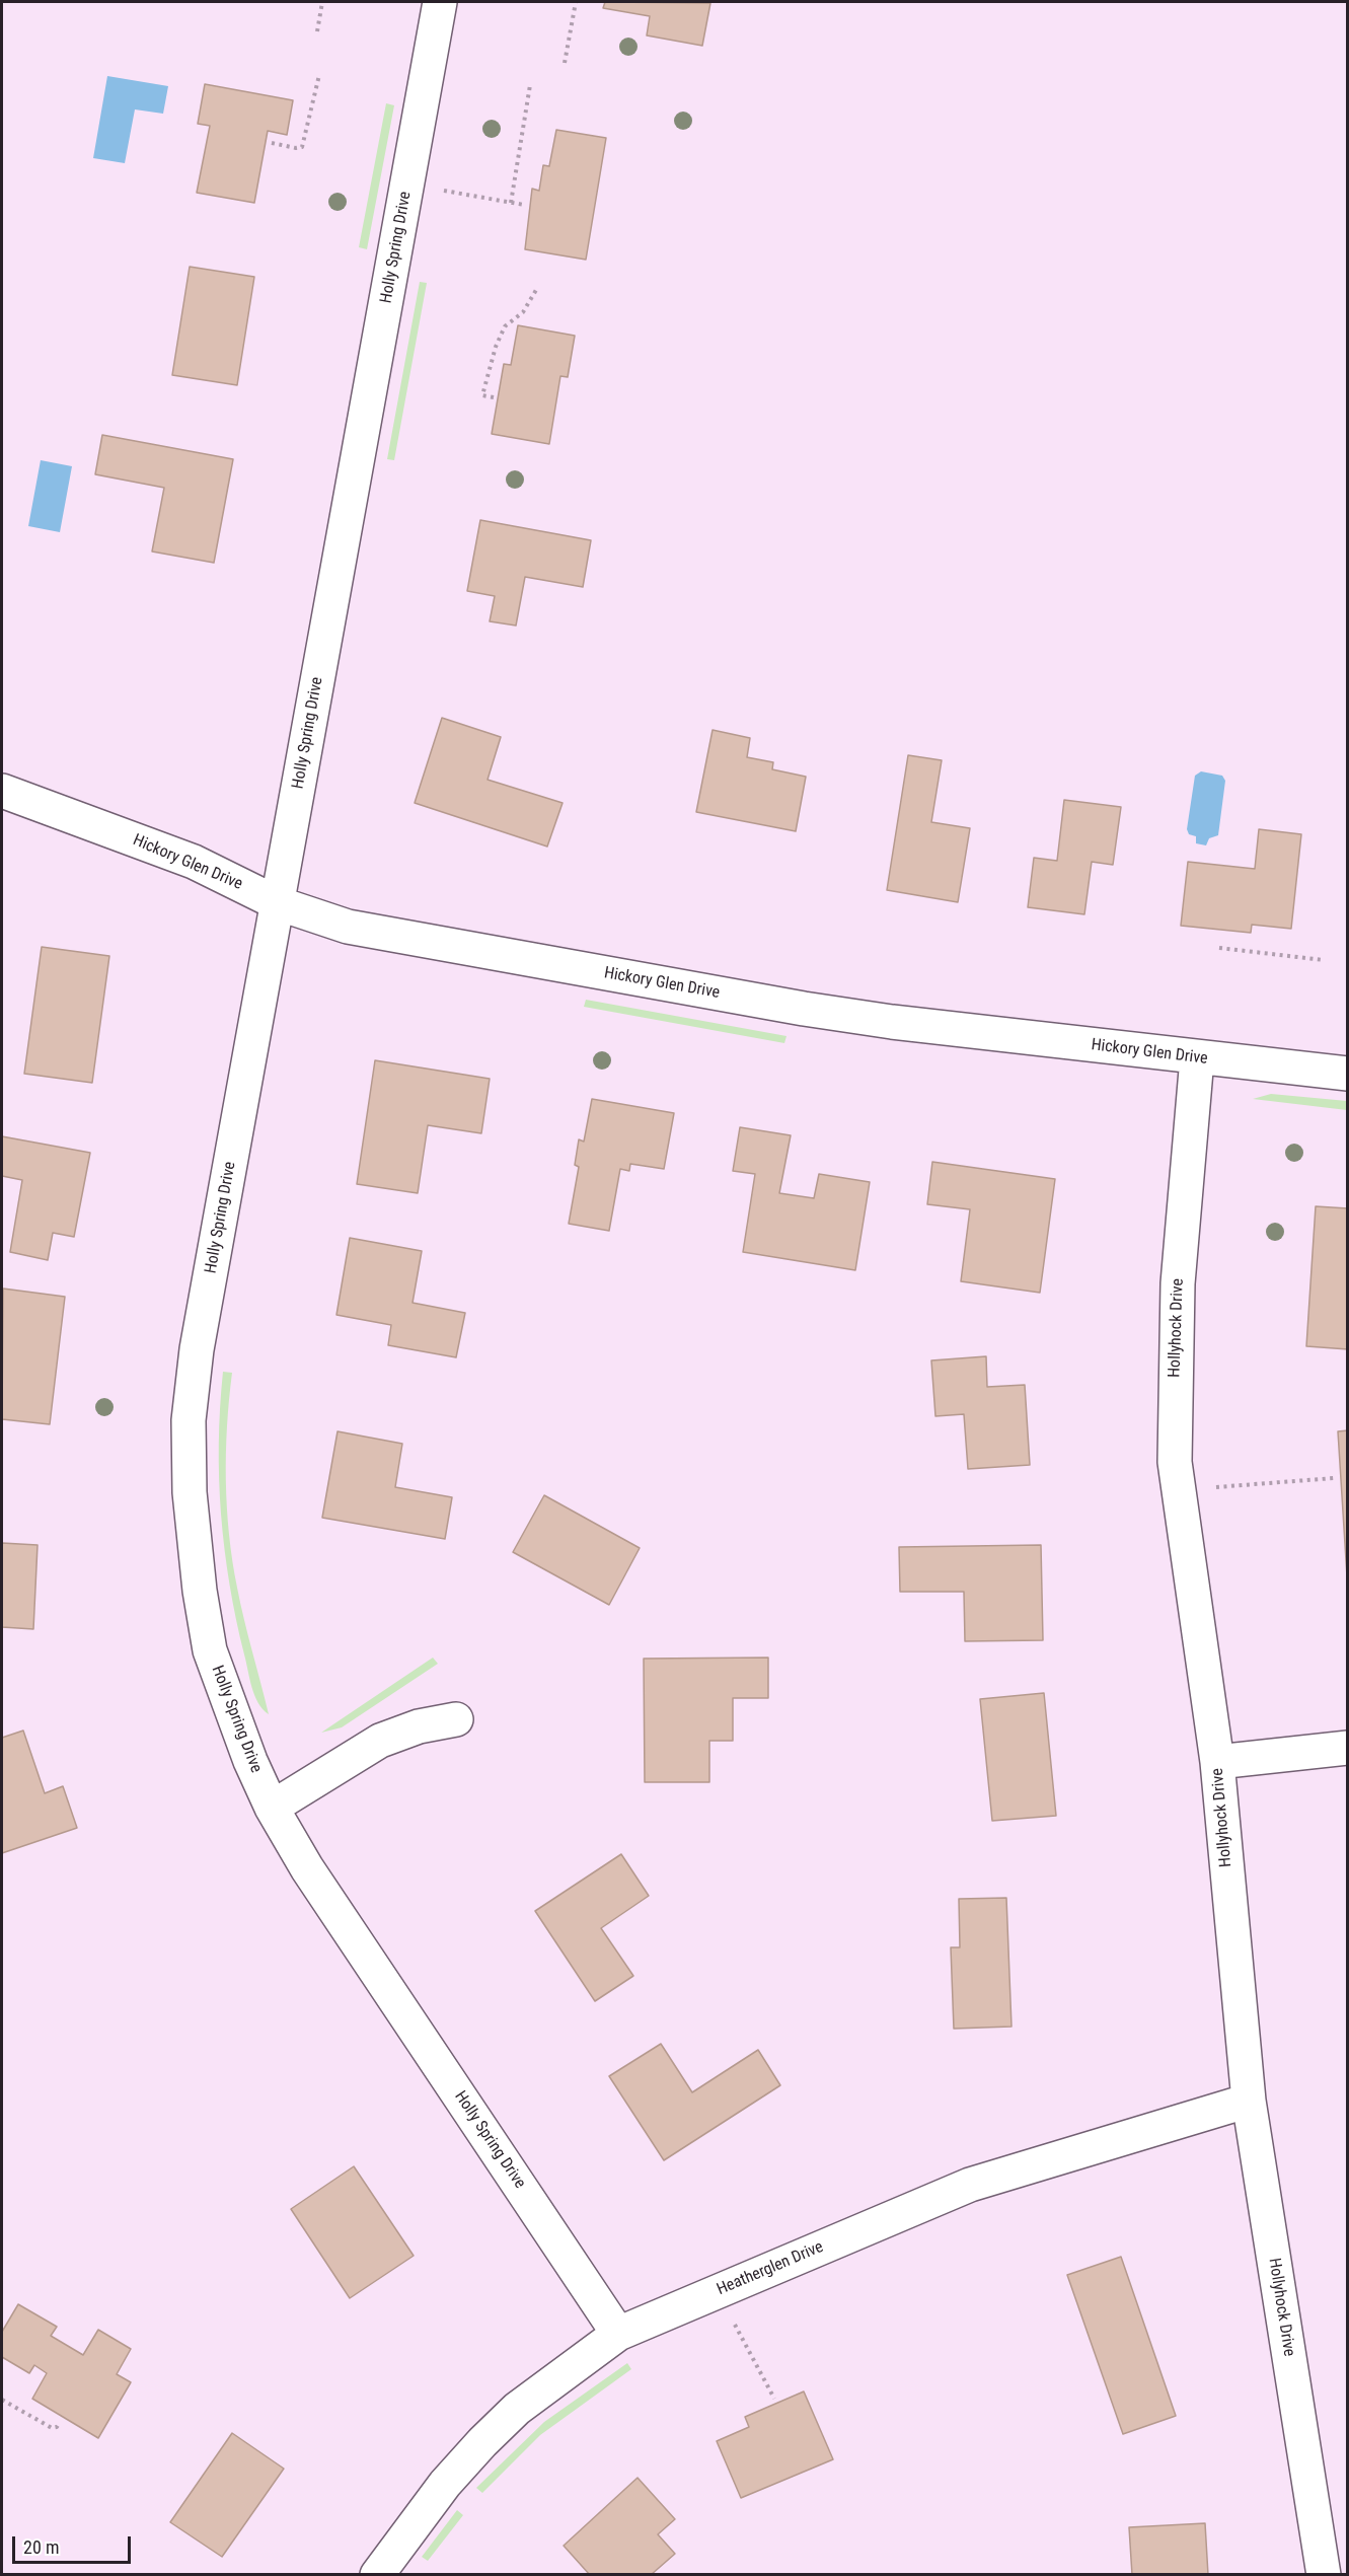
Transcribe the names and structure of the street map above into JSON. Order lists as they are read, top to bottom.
{
  "streets": {
    "street": [
      "Holly Spring Drive",
      "Hickory Glen Drive",
      "Hollyhock Drive",
      "Heatherglen Drive"
    ]
  },
  "crossings": [
    ["Holly Spring Drive", "Hickory Glen Drive"],
    ["Holly Spring Drive", "Heatherglen Drive"],
    ["Hickory Glen Drive", "Hollyhock Drive"],
    ["Hollyhock Drive", "Heatherglen Drive"]
  ],
  "scale_bar": "20 m"
}
